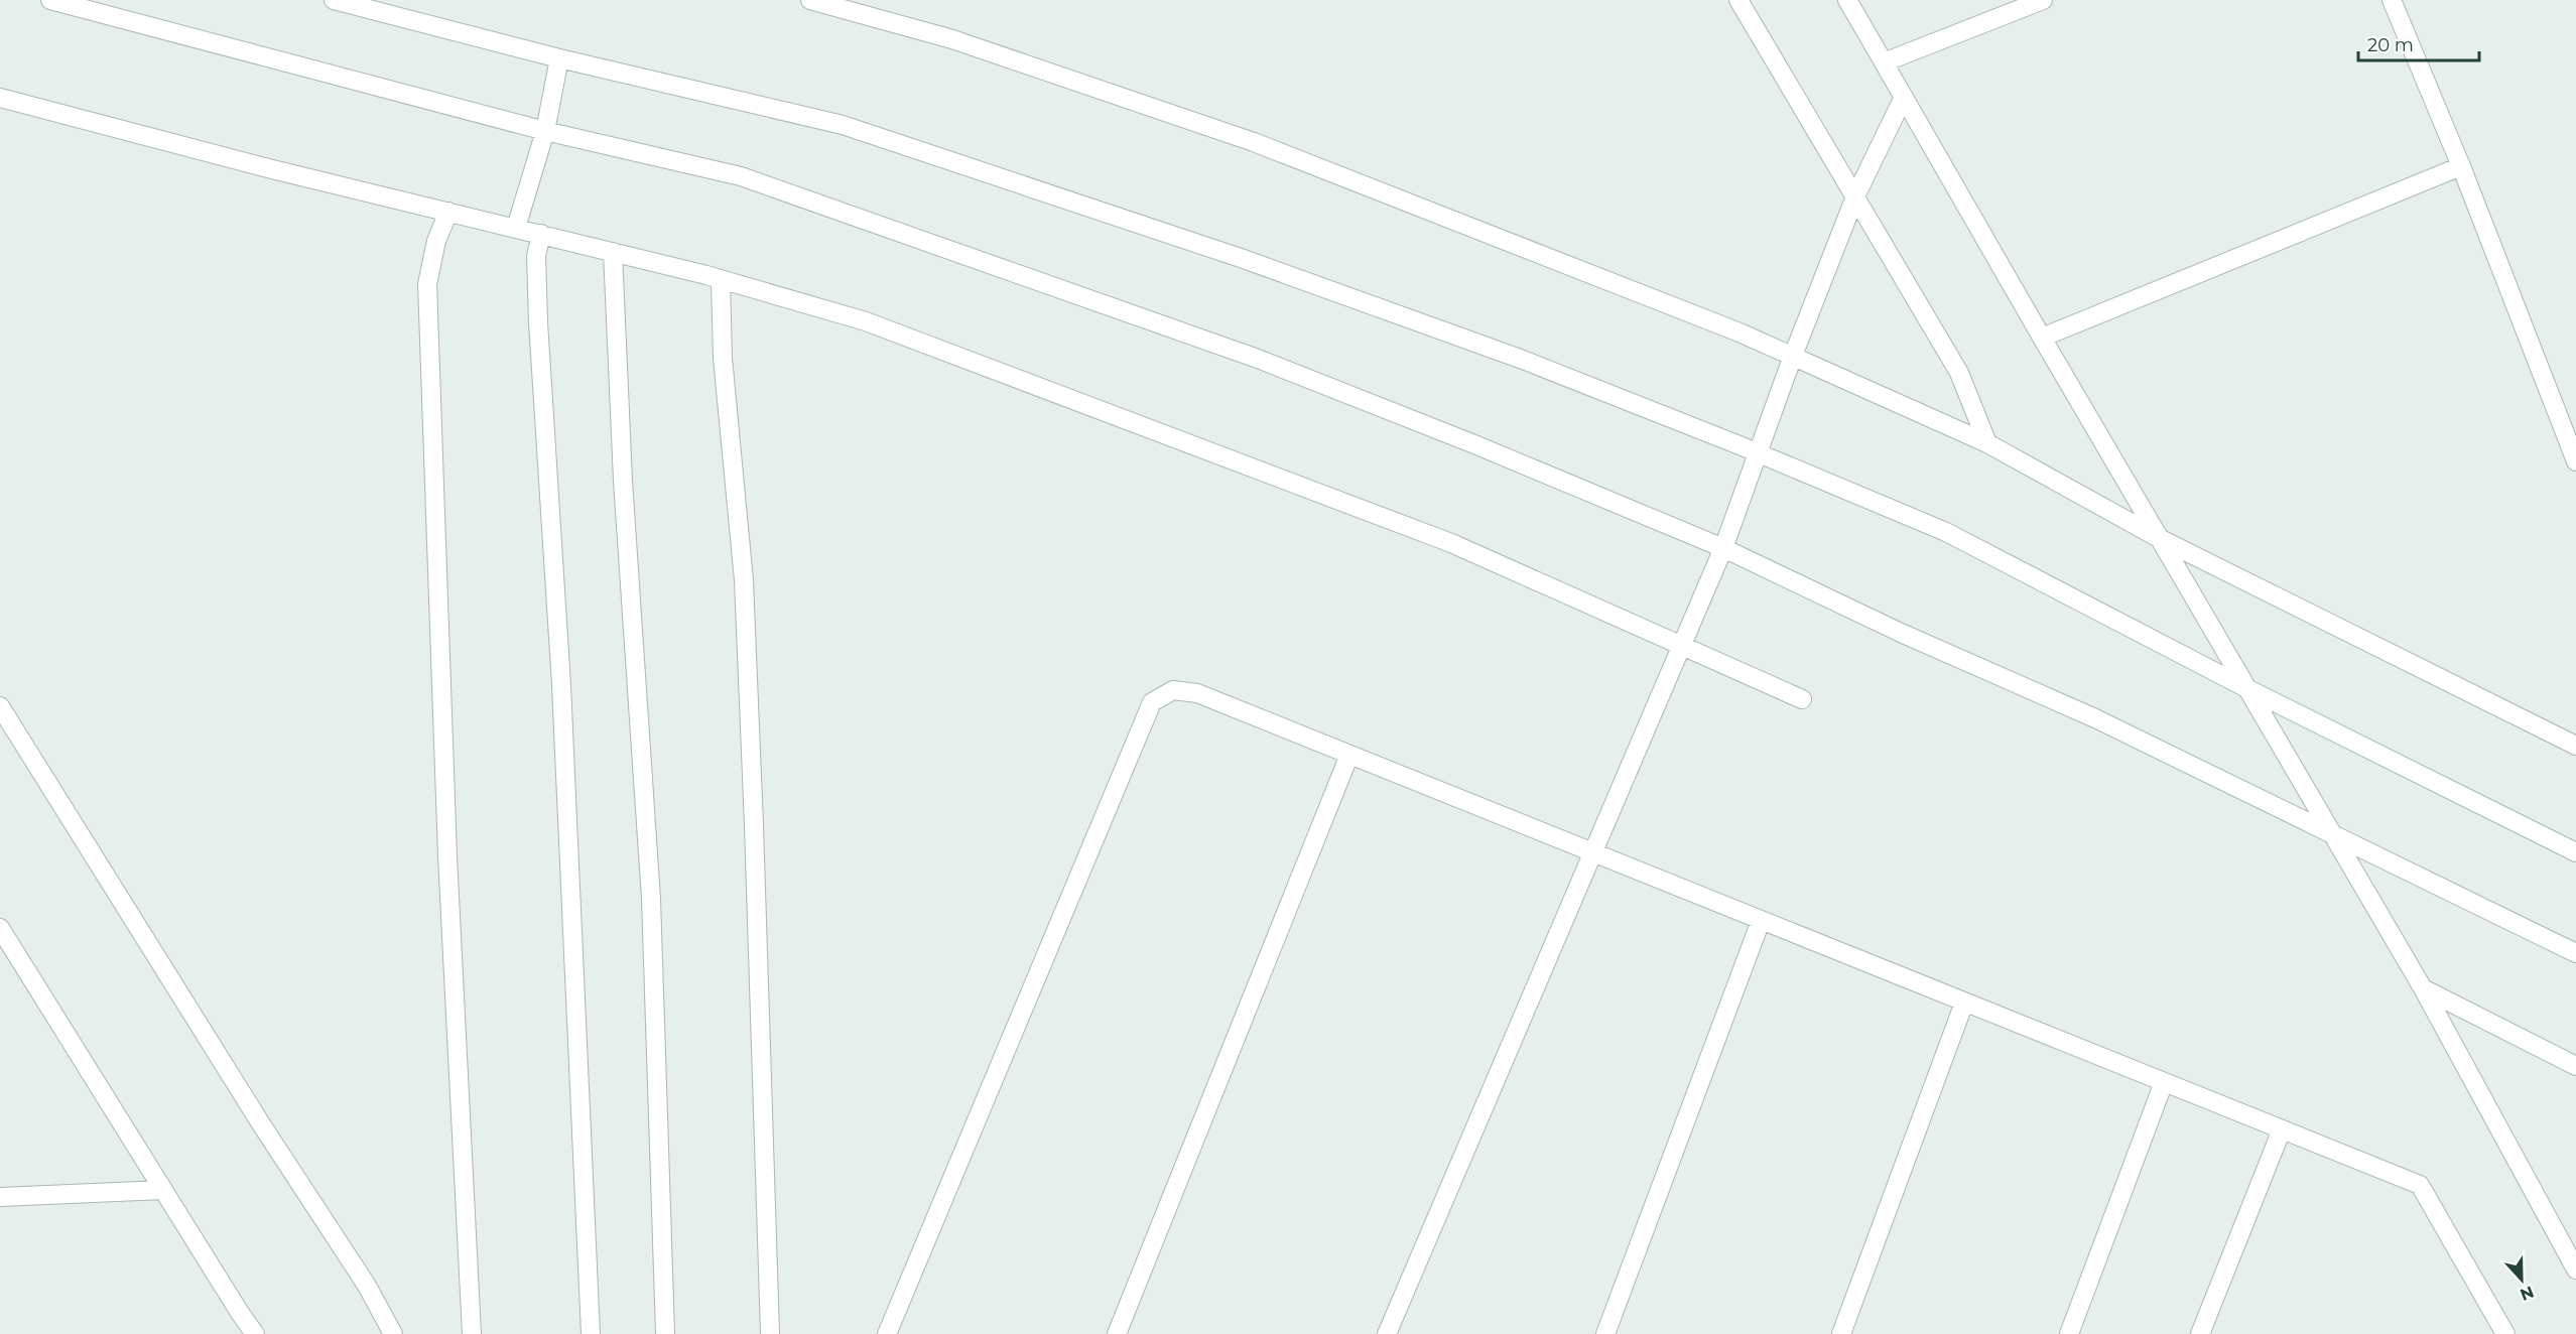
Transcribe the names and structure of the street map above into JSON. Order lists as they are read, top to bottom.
{
  "scale_bar": "20 m",
  "north": "bottom"
}
